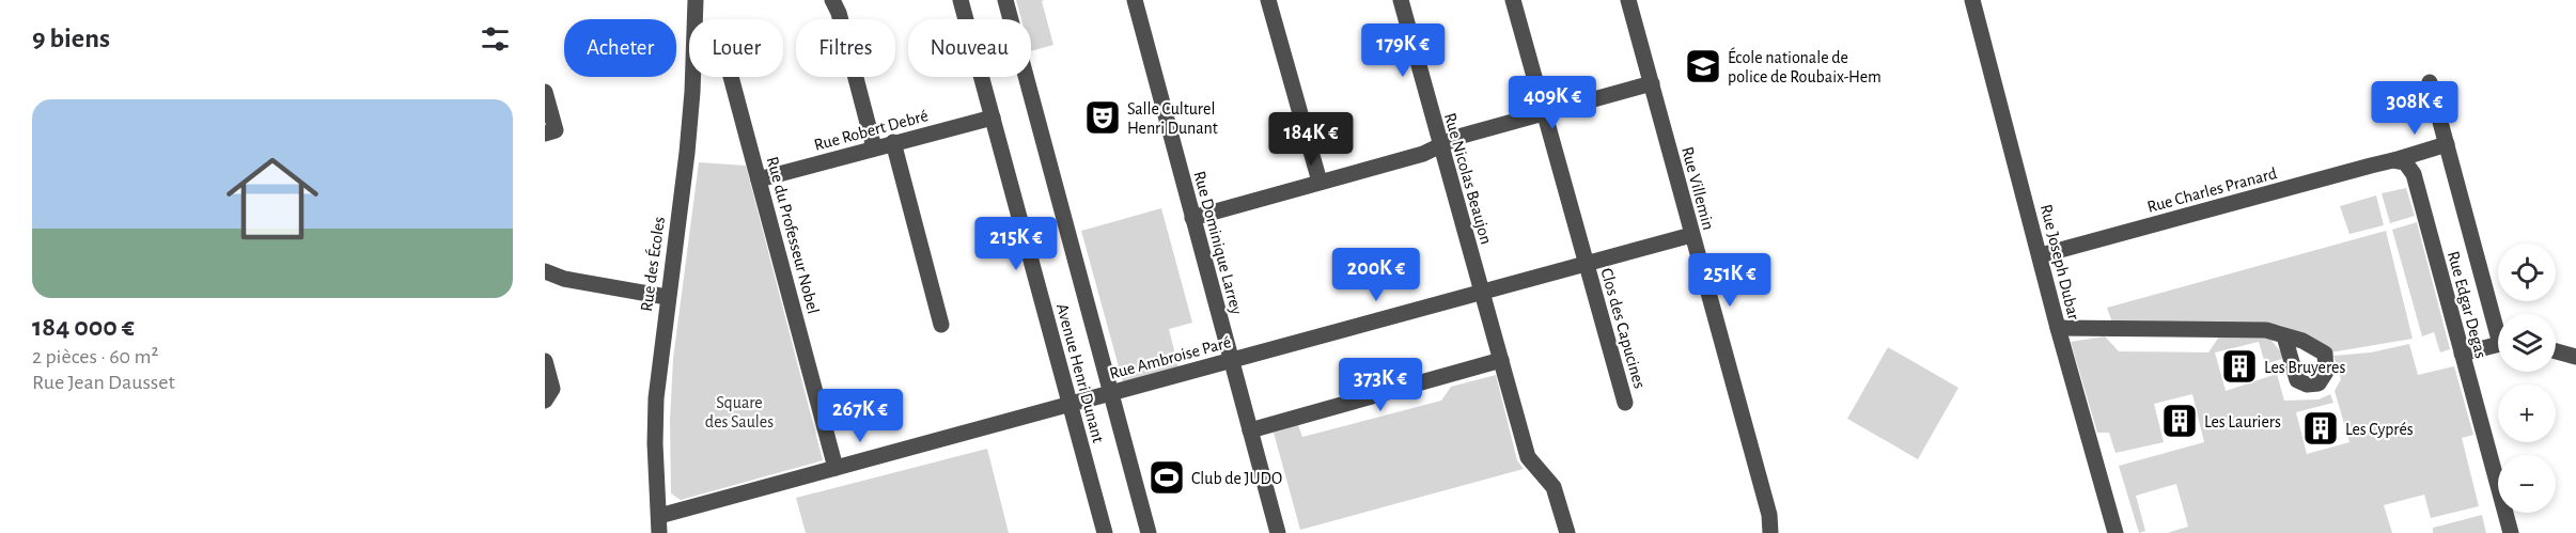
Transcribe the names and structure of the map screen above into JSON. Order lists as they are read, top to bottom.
{
  "streets": {
    "street": [
      "Rue Robert Debré",
      "Rue Nicolas Beaujon",
      "Rue Villemin",
      "Rue Charles Pranard",
      "Rue du Professeur Nobel",
      "Rue Dominique Larrey",
      "Rue Joseph Dubar",
      "Rue des Écoles",
      "Rue Edgar Degas",
      "Clos des Capucines",
      "Rue Ambroise Paré",
      "Avenue Henri Dunant"
    ]
  },
  "crossings": [
    ["Rue Robert Debré", "Rue du Professeur Nobel"],
    ["Rue Robert Debré", "Avenue Henri Dunant"],
    ["Rue Nicolas Beaujon", "Rue Ambroise Paré"],
    ["Rue Villemin", "Rue Ambroise Paré"],
    ["Rue Charles Pranard", "Rue Joseph Dubar"],
    ["Rue Charles Pranard", "Rue Edgar Degas"],
    ["Rue du Professeur Nobel", "Rue Ambroise Paré"],
    ["Rue Dominique Larrey", "Rue Ambroise Paré"],
    ["Rue des Écoles", "Rue Ambroise Paré"],
    ["Clos des Capucines", "Rue Ambroise Paré"],
    ["Rue Ambroise Paré", "Avenue Henri Dunant"]
  ],
  "parks": ["Square des Saules"],
  "places": {
    "school or university": ["École nationale de police de Roubaix-Hem"],
    "theatre": ["Salle Culturel Henri Dunant"],
    "building": ["Les Bruyeres", "Les Lauriers", "Les Cyprés"],
    "sports": ["Club de JUDO"]
  },
  "page": {
    "heading": "9 biens",
    "chip": [
      "Acheter",
      "Louer",
      "Filtres",
      "Nouveau"
    ],
    "price": [
      "179K €",
      "409K €",
      "308K €",
      "184K €",
      "215K €",
      "200K €",
      "251K €",
      "373K €",
      "267K €"
    ],
    "list": [
      {
        "name": "184 000 €",
        "note": "2 pièces · 60 m² · Rue Jean Dausset"
      }
    ],
    "map_buttons": ["+", "−"]
  }
}
